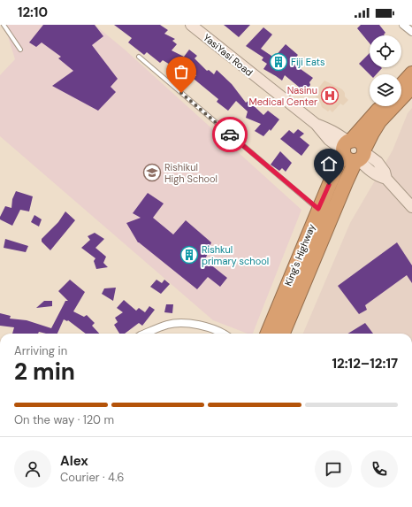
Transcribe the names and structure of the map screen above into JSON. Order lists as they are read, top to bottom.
{
  "streets": {
    "highway": ["King's Highway"],
    "main road": ["YasiYasi Road"]
  },
  "crossings": [
    ["YasiYasi Road", "King's Highway"]
  ],
  "places": {
    "building": ["Fiji Eats", "Rishkul primary school"],
    "hospital": ["Nasinu Medical Center"],
    "school or university": ["Rishikul High School"]
  },
  "page": {
    "status": "12:10",
    "heading": ["2 min", "Arriving in", "12:12–12:17"],
    "panel": ["Alex", "Courier · 4.6"],
    "bar": "On the way · 120 m"
  }
}
